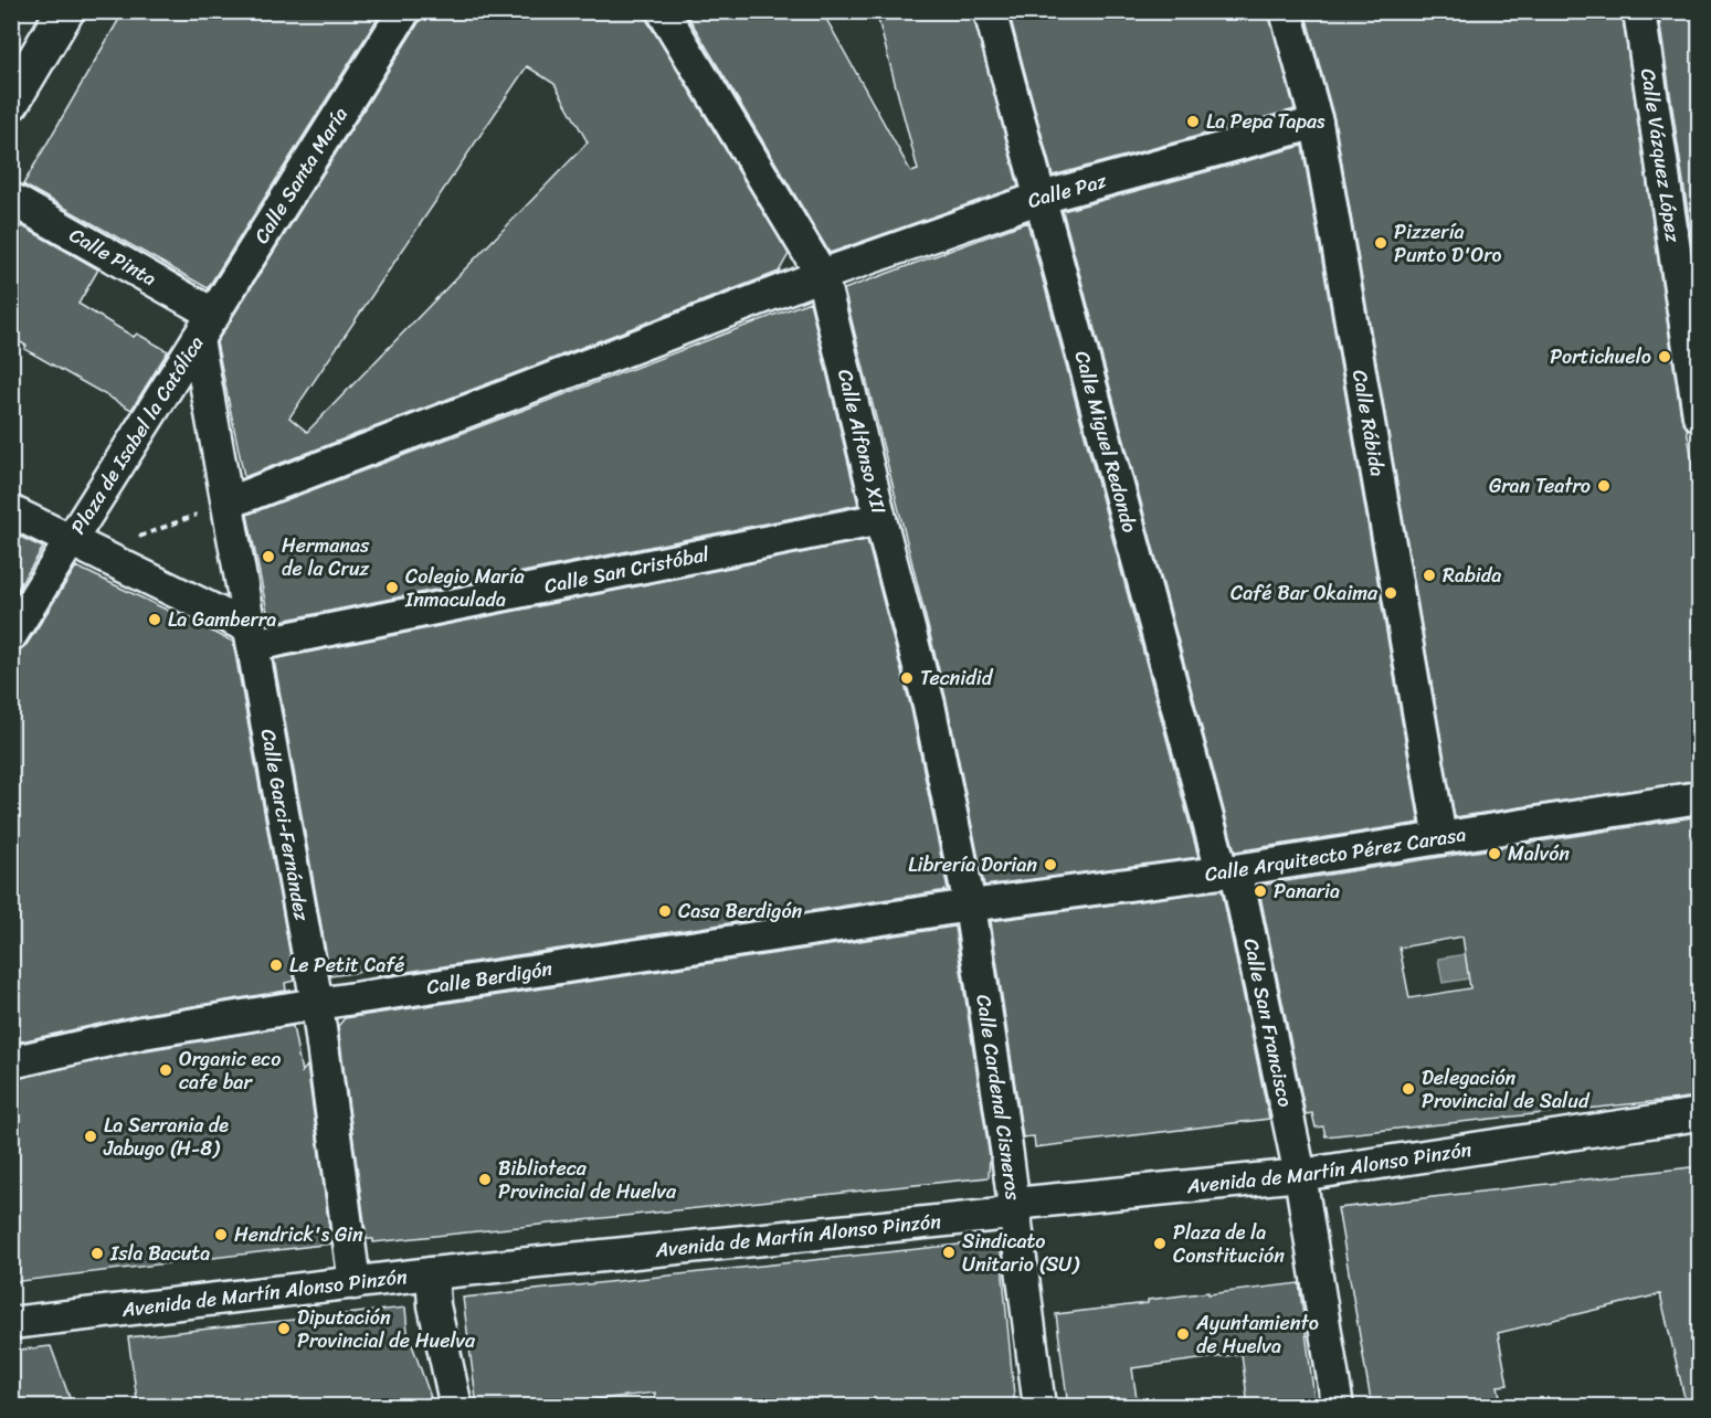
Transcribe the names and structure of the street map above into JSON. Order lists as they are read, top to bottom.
{
  "streets": {
    "street": [
      "Calle Vázquez López",
      "Calle Santa María",
      "Calle Paz",
      "Calle Pinta",
      "Calle Rábida",
      "Calle Alfonso XII",
      "Calle Miguel Redondo",
      "Plaza de Isabel la Católica",
      "Calle San Cristóbal",
      "Calle Garci-Fernández",
      "Calle Arquitecto Pérez Carasa",
      "Calle Berdigón",
      "Calle San Francisco",
      "Calle Cardenal Cisneros",
      "Avenida de Martín Alonso Pinzón"
    ]
  },
  "crossings": [
    ["Calle Santa María", "Calle Pinta"],
    ["Calle Santa María", "Plaza de Isabel la Católica"],
    ["Calle Paz", "Calle Rábida"],
    ["Calle Paz", "Calle Alfonso XII"],
    ["Calle Paz", "Calle Miguel Redondo"],
    ["Calle Paz", "Plaza de Isabel la Católica"],
    ["Calle Pinta", "Plaza de Isabel la Católica"],
    ["Calle Rábida", "Calle Arquitecto Pérez Carasa"],
    ["Calle Alfonso XII", "Calle San Cristóbal"],
    ["Calle Alfonso XII", "Calle Arquitecto Pérez Carasa"],
    ["Calle Alfonso XII", "Calle Berdigón"],
    ["Calle Alfonso XII", "Calle Cardenal Cisneros"],
    ["Calle Miguel Redondo", "Calle Arquitecto Pérez Carasa"],
    ["Calle Miguel Redondo", "Calle San Francisco"],
    ["Plaza de Isabel la Católica", "Calle San Cristóbal"],
    ["Plaza de Isabel la Católica", "Calle Garci-Fernández"],
    ["Calle San Cristóbal", "Calle Garci-Fernández"],
    ["Calle Garci-Fernández", "Calle Berdigón"],
    ["Calle Garci-Fernández", "Avenida de Martín Alonso Pinzón"],
    ["Calle Arquitecto Pérez Carasa", "Calle Berdigón"],
    ["Calle Arquitecto Pérez Carasa", "Calle San Francisco"],
    ["Calle Arquitecto Pérez Carasa", "Calle Cardenal Cisneros"],
    ["Calle Berdigón", "Calle Cardenal Cisneros"],
    ["Calle San Francisco", "Avenida de Martín Alonso Pinzón"],
    ["Calle Cardenal Cisneros", "Avenida de Martín Alonso Pinzón"]
  ],
  "places": [
    "La Pepa Tapas",
    "Pizzería Punto D'Oro",
    "Portichuelo",
    "Gran Teatro",
    "Hermanas de la Cruz",
    "Rabida",
    "Colegio María Inmaculada",
    "Café Bar Okaima",
    "La Gamberra",
    "Tecnidid",
    "Malvón",
    "Librería Dorian",
    "Panaria",
    "Casa Berdigón",
    "Le Petit Café",
    "Organic eco cafe bar",
    "Delegación Provincial de Salud",
    "La Serrania de Jabugo (H-8)",
    "Biblioteca Provincial de Huelva",
    "Hendrick's Gin",
    "Plaza de la Constitución",
    "Sindicato Unitario (SU)",
    "Isla Bacuta",
    "Diputación Provincial de Huelva",
    "Ayuntamiento de Huelva"
  ]
}
